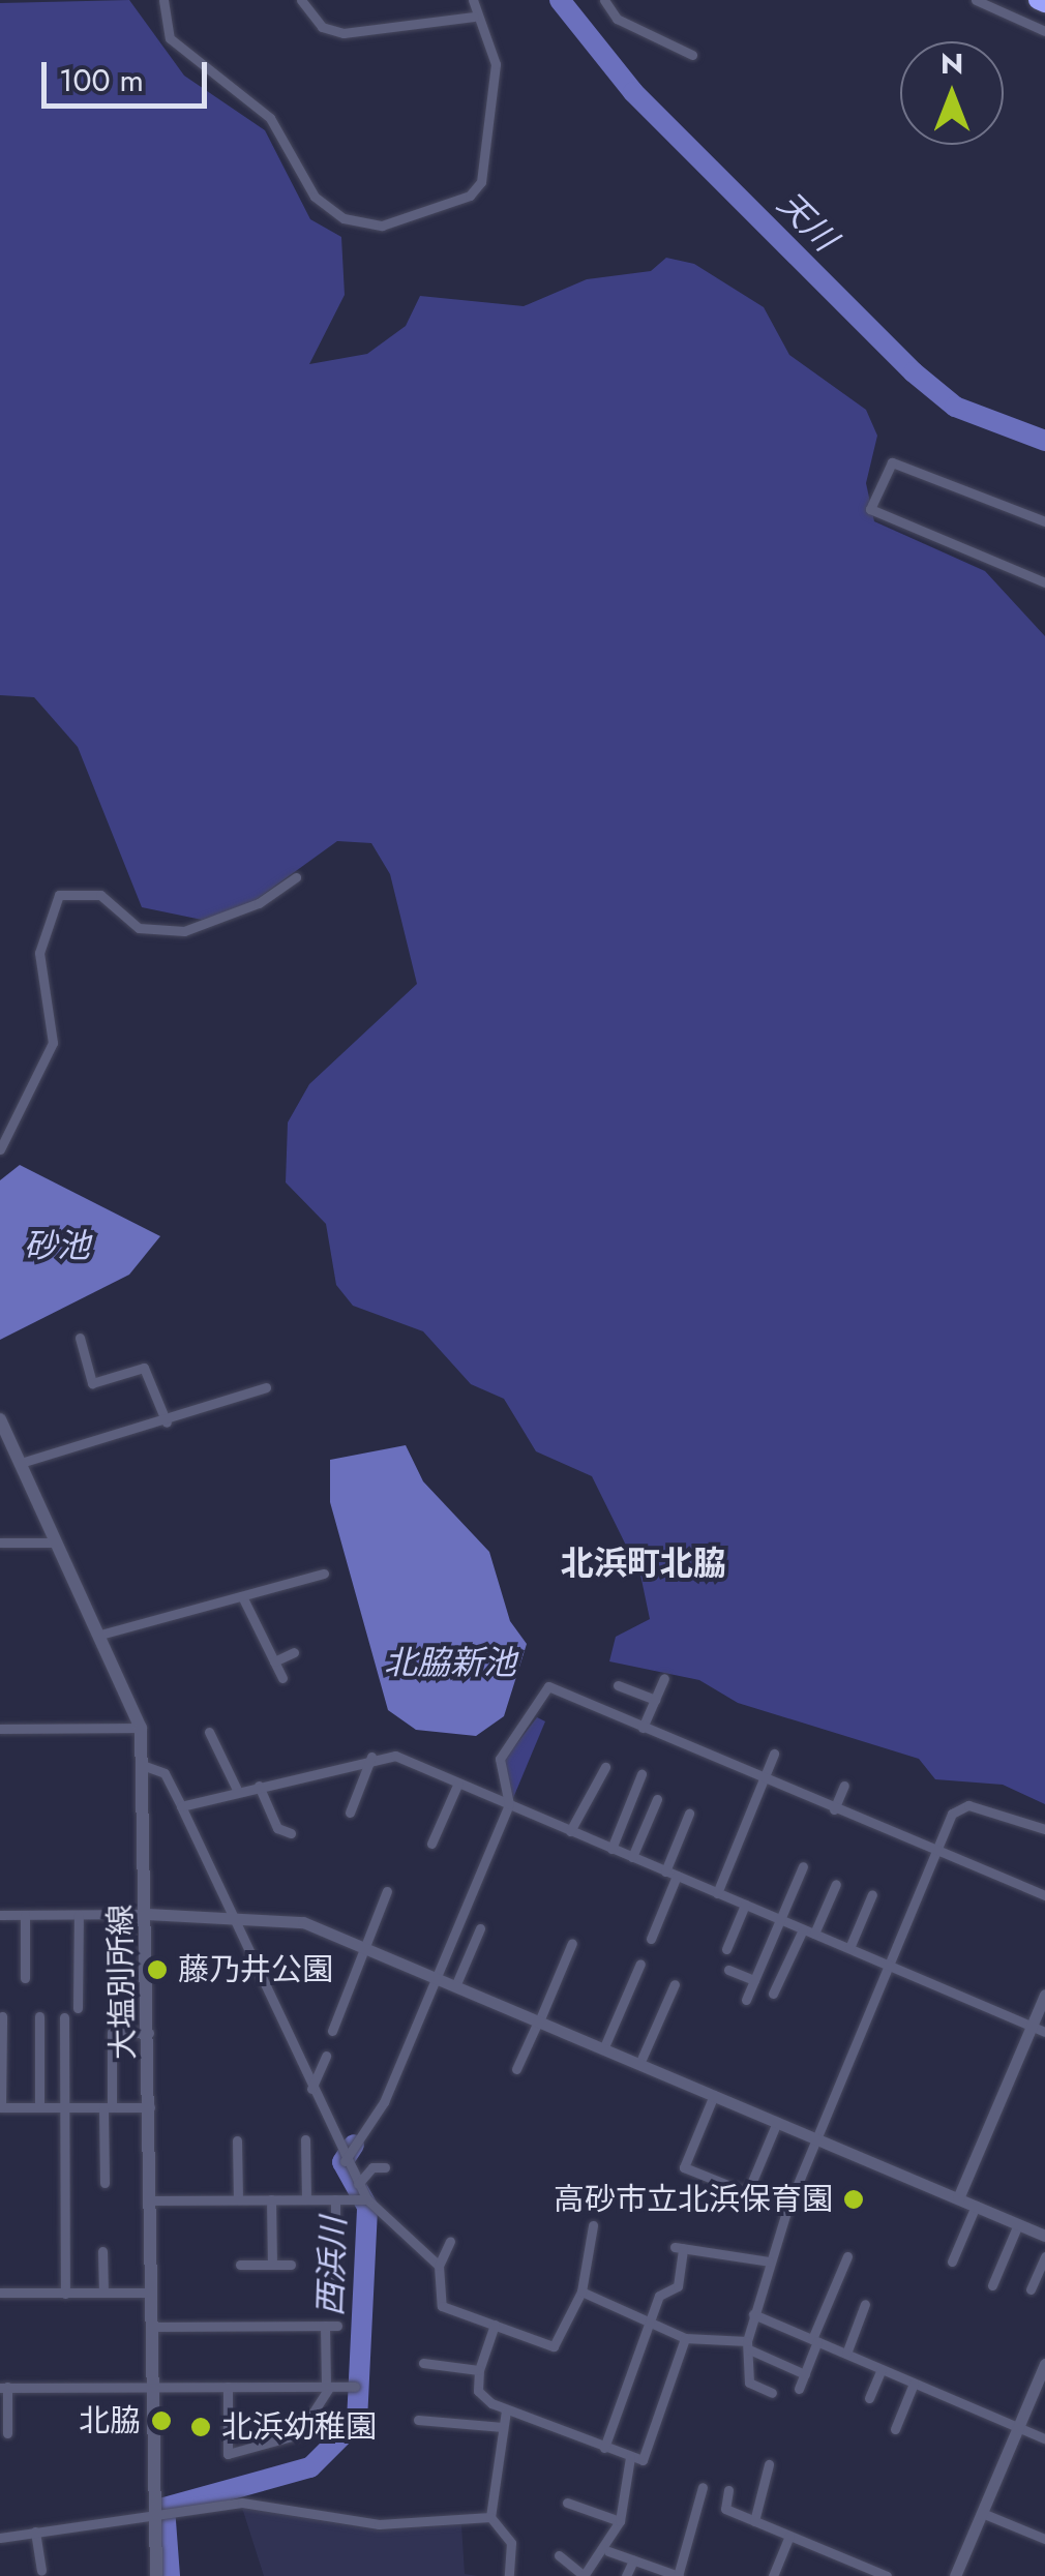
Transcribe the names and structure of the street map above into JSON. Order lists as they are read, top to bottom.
{
  "streets": {
    "main road": ["大塩別所線"]
  },
  "districts": ["北浜町北脇"],
  "water": [
    "天川",
    "砂池",
    "北脇新池",
    "西浜川"
  ],
  "places": [
    "藤乃井公園",
    "高砂市立北浜保育園",
    "北脇",
    "北浜幼稚園"
  ],
  "scale_bar": "100 m",
  "north": "top"
}
